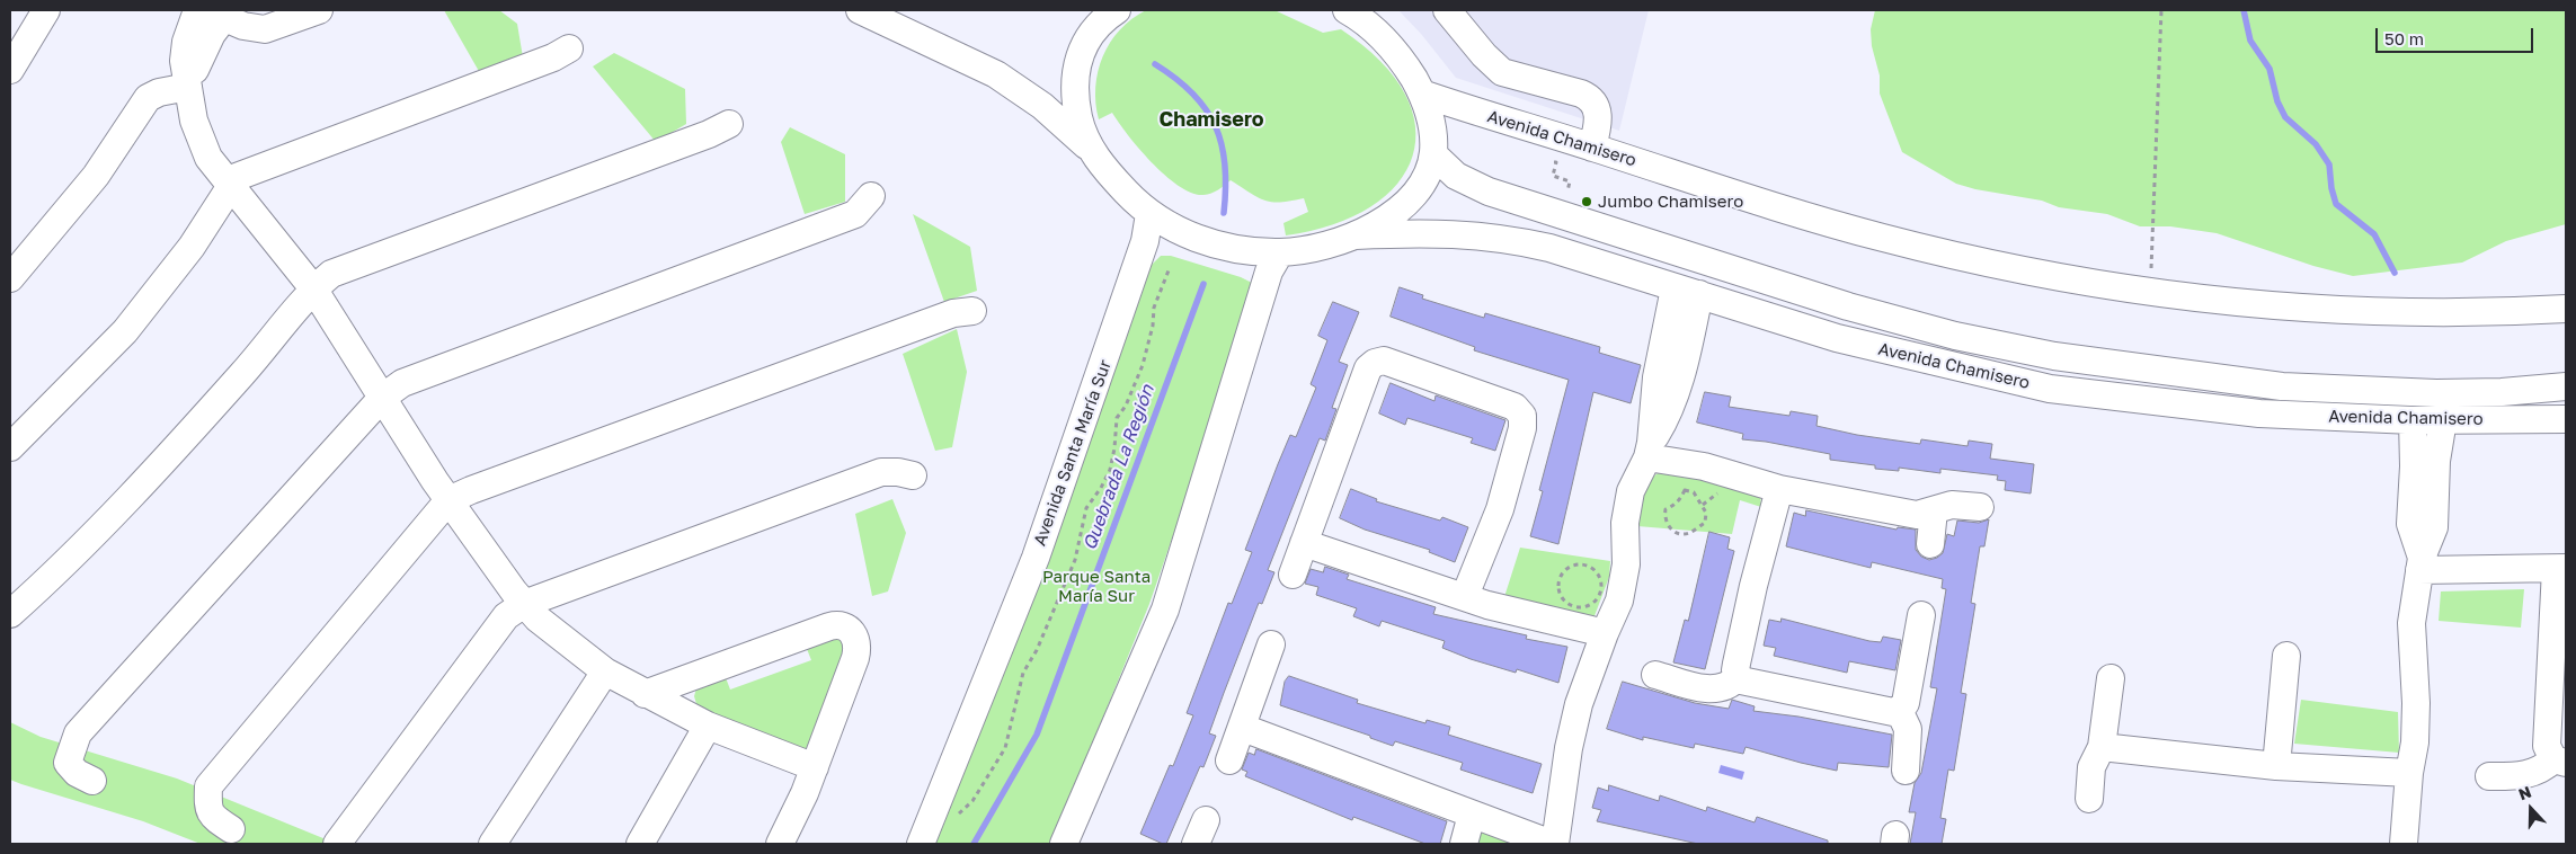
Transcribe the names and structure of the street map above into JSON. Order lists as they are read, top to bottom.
{
  "streets": {
    "street": ["Avenida Chamisero", "Avenida Santa María Sur"]
  },
  "districts": ["Chamisero"],
  "water": ["Quebrada La Región"],
  "parks": ["Parque Santa María Sur"],
  "places": ["Jumbo Chamisero"],
  "scale_bar": "50 m",
  "north": "top"
}
